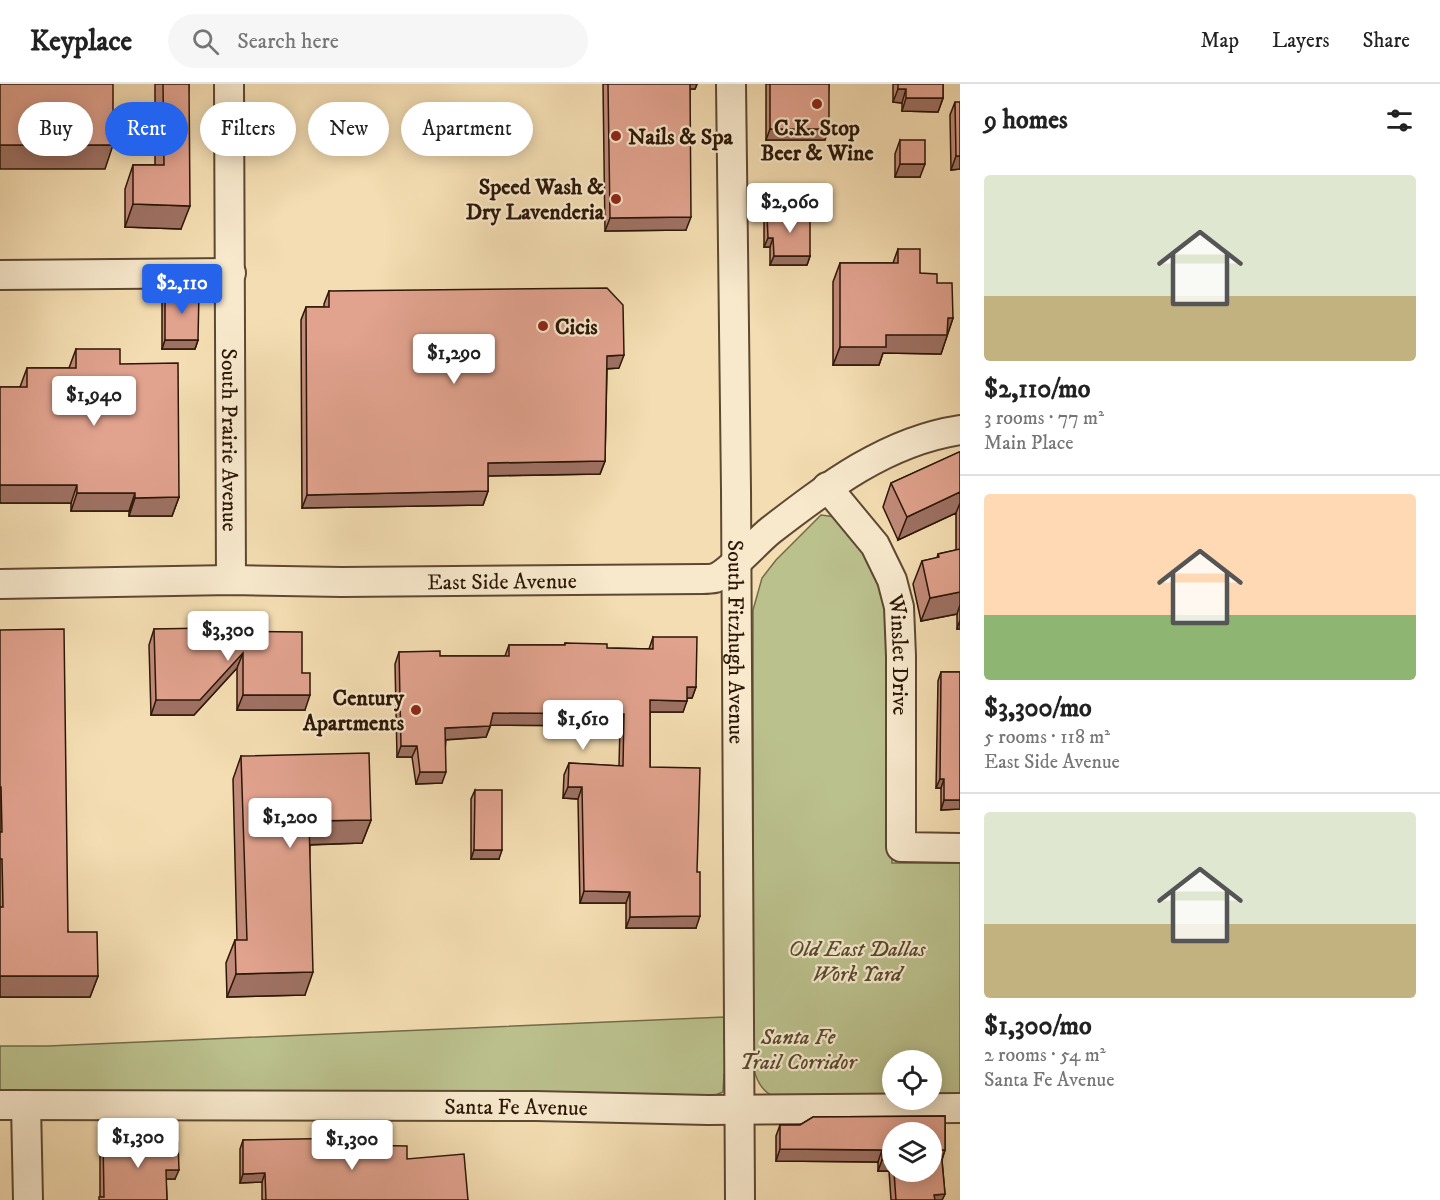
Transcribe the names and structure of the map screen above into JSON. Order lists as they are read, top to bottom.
{
  "streets": {
    "street": [
      "South Prairie Avenue",
      "East Side Avenue",
      "South Fitzhugh Avenue",
      "Winslet Drive",
      "Santa Fe Avenue"
    ]
  },
  "crossings": [
    ["South Prairie Avenue", "East Side Avenue"],
    ["East Side Avenue", "South Fitzhugh Avenue"],
    ["East Side Avenue", "Winslet Drive"],
    ["South Fitzhugh Avenue", "Santa Fe Avenue"]
  ],
  "parks": ["Old East Dallas Work Yard", "Santa Fe Trail Corridor"],
  "places": [
    "C.K. Stop Beer & Wine",
    "Nails & Spa",
    "Speed Wash & Dry Lavenderia",
    "Cicis",
    "Century Apartments"
  ],
  "page": {
    "header": "Keyplace",
    "search": "Search here",
    "nav": ["Map", "Layers", "Share"],
    "heading": "9 homes",
    "chip": [
      "Buy",
      "Rent",
      "Filters",
      "New",
      "Apartment"
    ],
    "list": [
      {
        "name": "$2,110/mo",
        "note": "3 rooms · 77 m² · Main Place"
      },
      {
        "name": "$3,300/mo",
        "note": "5 rooms · 118 m² · East Side Avenue"
      },
      {
        "name": "$1,300/mo",
        "note": "2 rooms · 54 m² · Santa Fe Avenue"
      }
    ],
    "price": [
      "$2,060",
      "$2,110",
      "$1,290",
      "$1,940",
      "$3,300",
      "$1,610",
      "$1,200",
      "$1,300",
      "$1,300"
    ]
  }
}
